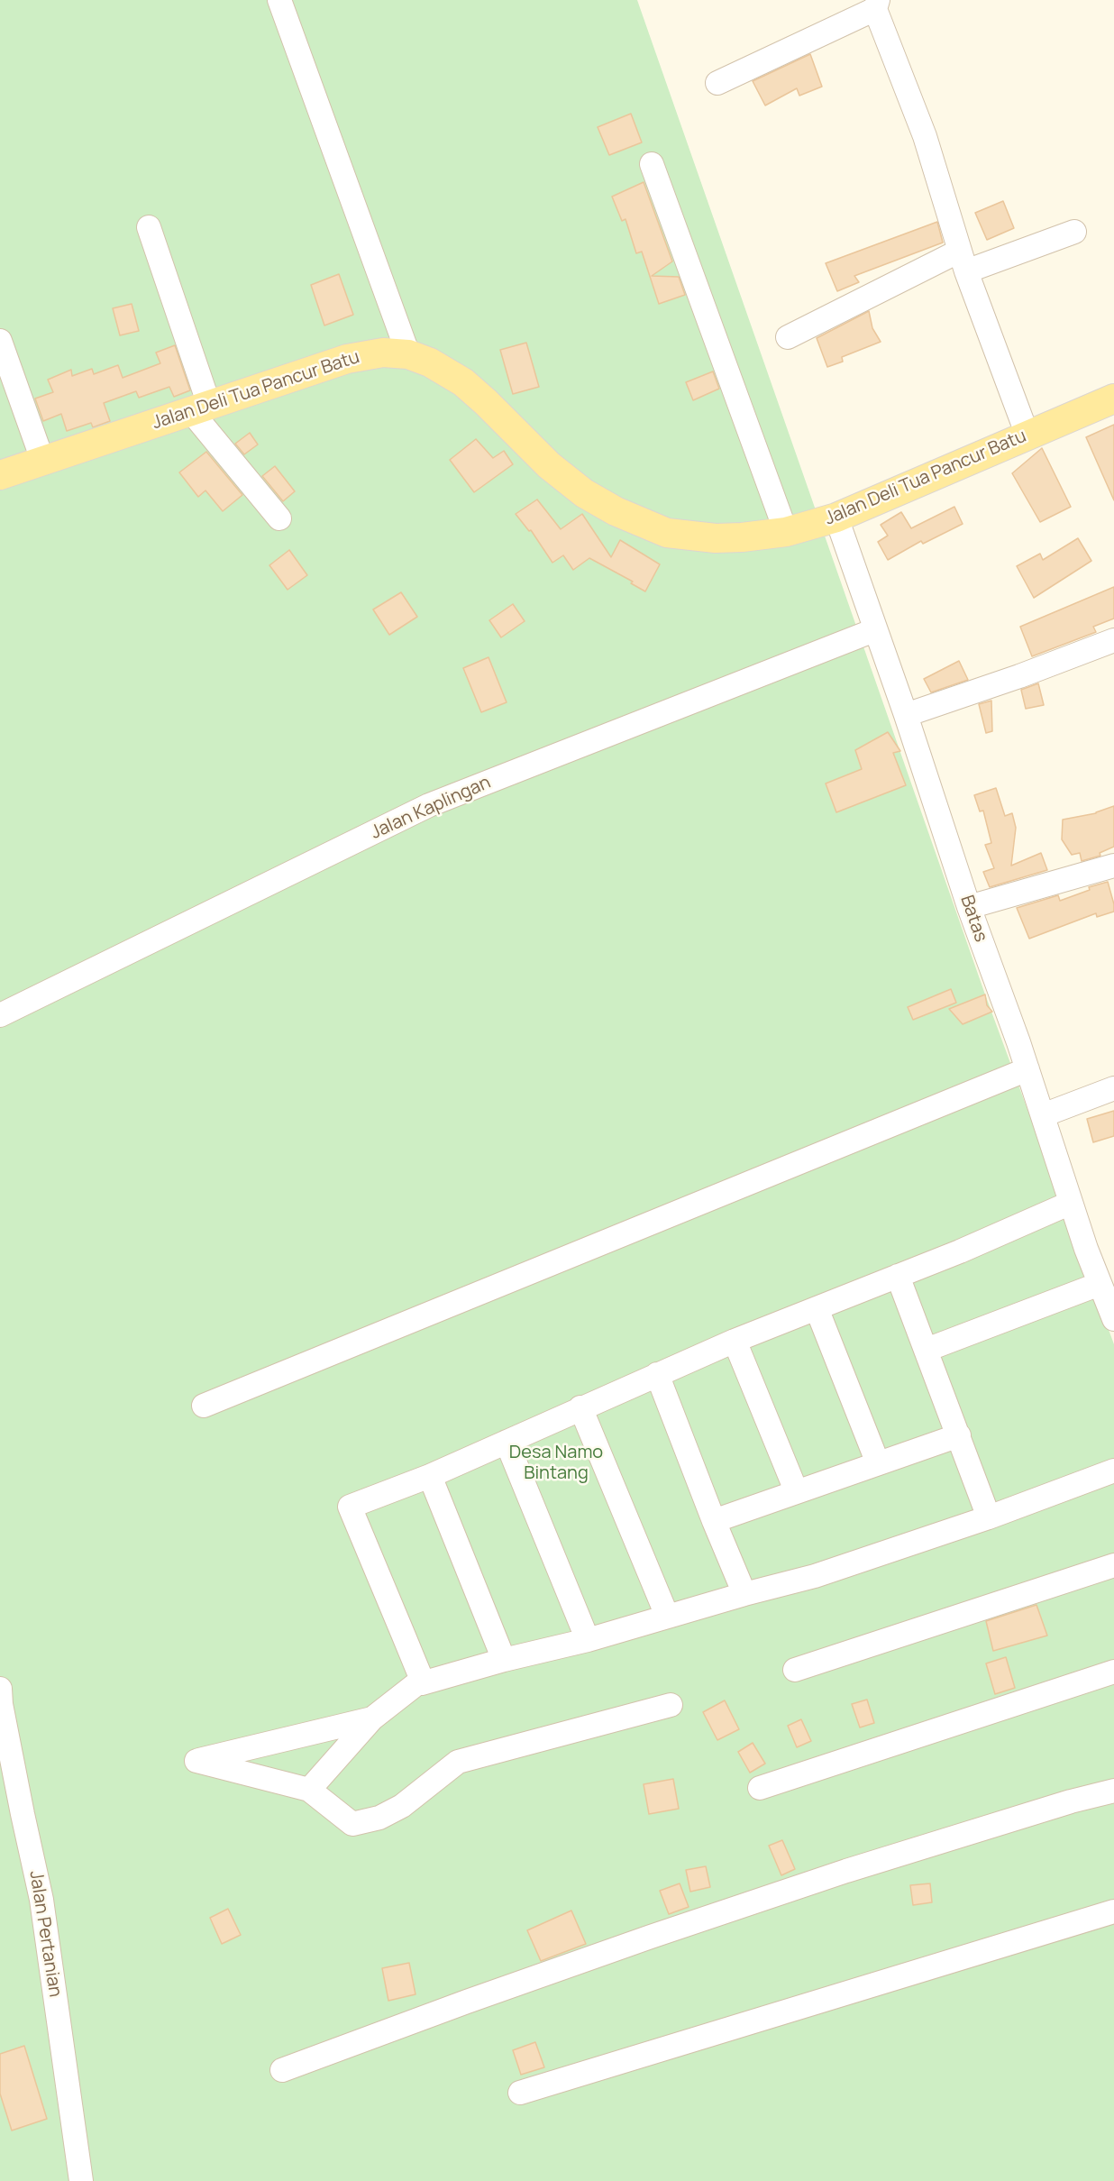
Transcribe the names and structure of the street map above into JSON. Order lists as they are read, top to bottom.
{
  "streets": {
    "main road": ["Jalan Deli Tua Pancur Batu"],
    "street": ["Jalan Kaplingan", "Batas", "Jalan Pertanian"]
  },
  "crossings": [
    ["Jalan Deli Tua Pancur Batu", "Batas"],
    ["Jalan Kaplingan", "Batas"]
  ],
  "parks": ["Desa Namo Bintang"]
}
